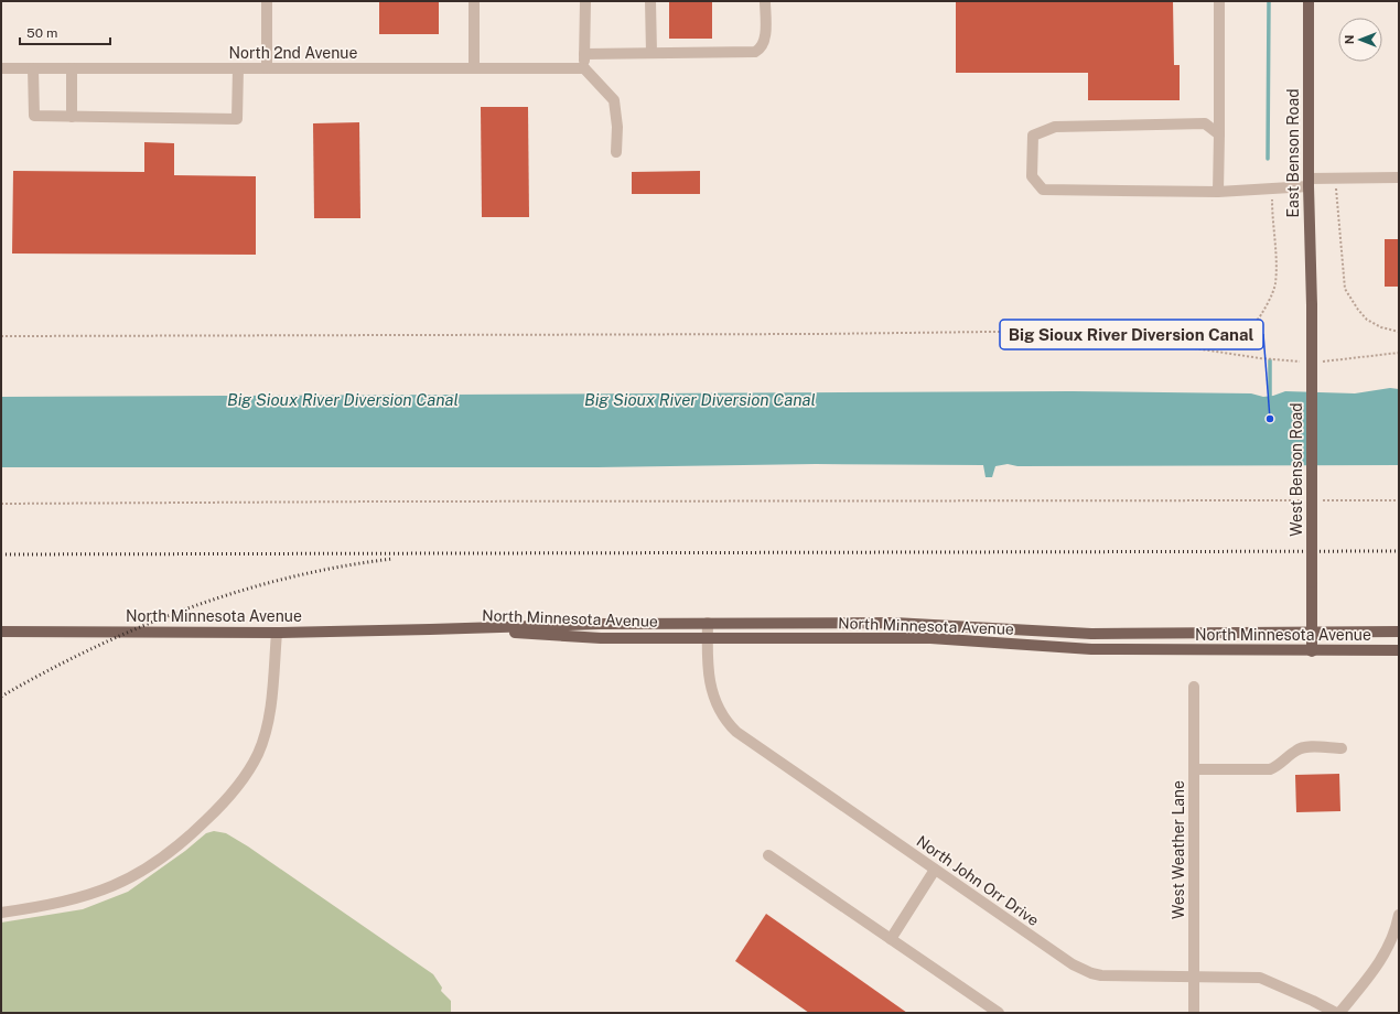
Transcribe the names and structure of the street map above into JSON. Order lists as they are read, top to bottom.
{
  "streets": {
    "main road": ["East Benson Road", "West Benson Road", "North Minnesota Avenue"],
    "street": ["North 2nd Avenue", "West Weather Lane", "North John Orr Drive"]
  },
  "crossings": [
    ["East Benson Road", "West Benson Road"],
    ["West Benson Road", "North Minnesota Avenue"],
    ["North Minnesota Avenue", "North John Orr Drive"],
    ["West Weather Lane", "North John Orr Drive"]
  ],
  "water": ["Big Sioux River Diversion Canal"],
  "places": ["Big Sioux River Diversion Canal"],
  "scale_bar": "50 m",
  "north": "left"
}
